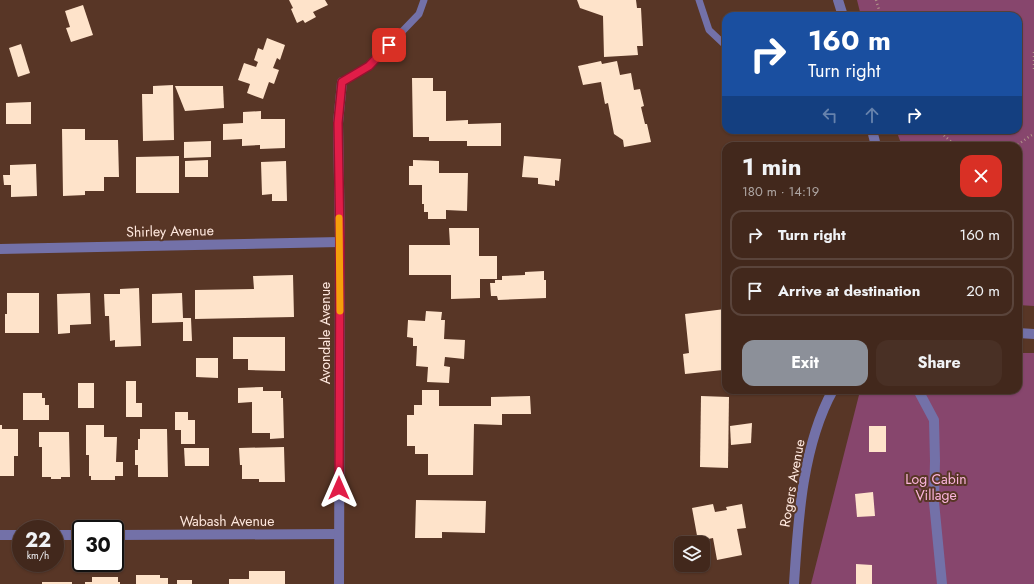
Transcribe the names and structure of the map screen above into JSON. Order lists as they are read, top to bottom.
{
  "streets": {
    "street": [
      "Shirley Avenue",
      "Avondale Avenue",
      "Rogers Avenue",
      "Wabash Avenue"
    ]
  },
  "crossings": [
    ["Shirley Avenue", "Avondale Avenue"],
    ["Avondale Avenue", "Wabash Avenue"]
  ],
  "parks": ["Log Cabin Village"],
  "page": {
    "turn": ["160 m", "Turn right"],
    "heading": ["1 min", "180 m · 14:19"],
    "list": [
      {
        "name": "Turn right",
        "value": "160 m"
      },
      {
        "name": "Arrive at destination",
        "value": "20 m"
      }
    ],
    "buttons": ["Exit", "Share"],
    "speed": "22 km/h",
    "limit": "30"
  }
}
